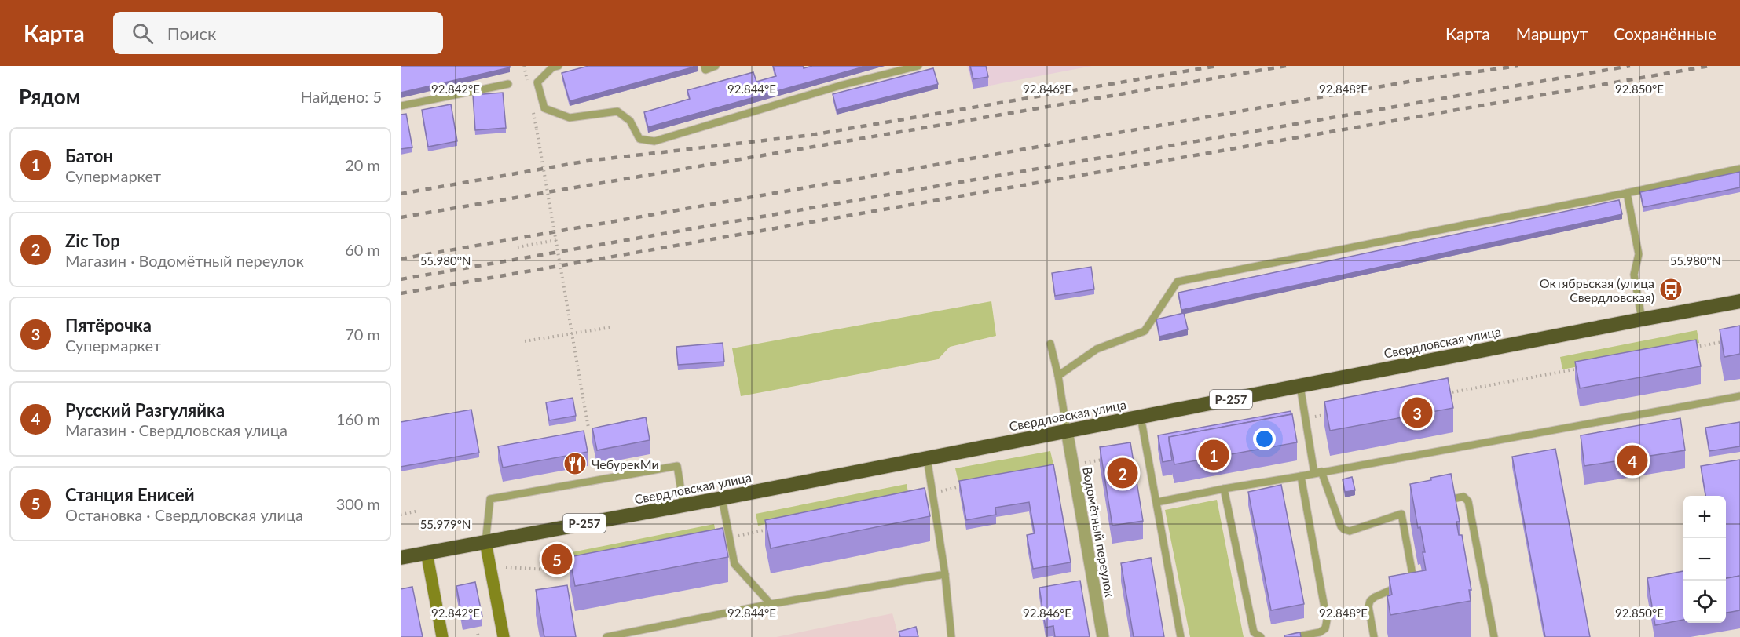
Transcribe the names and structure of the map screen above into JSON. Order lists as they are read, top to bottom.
{
  "streets": {
    "highway": ["Свердловская улица", "Р-257"],
    "street": ["Водомётный переулок"]
  },
  "crossings": [
    ["Свердловская улица", "Водомётный переулок"]
  ],
  "places": {
    "bus stop": ["Октябрьская (улица Свердловская)"],
    "restaurant": ["ЧебурекМи"]
  },
  "page": {
    "header": "Карта",
    "search": "Поиск",
    "nav": ["Карта", "Маршрут", "Сохранённые"],
    "heading": ["Рядом", "Найдено: 5"],
    "list": [
      {
        "mark": "1",
        "name": "Батон",
        "note": "Супермаркет",
        "value": "20 m"
      },
      {
        "mark": "2",
        "name": "Zic Top",
        "note": "Магазин · Водомётный переулок",
        "value": "60 m"
      },
      {
        "mark": "3",
        "name": "Пятёрочка",
        "note": "Супермаркет",
        "value": "70 m"
      },
      {
        "mark": "4",
        "name": "Русский Разгуляйка",
        "note": "Магазин · Свердловская улица",
        "value": "160 m"
      },
      {
        "mark": "5",
        "name": "Станция Енисей",
        "note": "Остановка · Свердловская улица",
        "value": "300 m"
      }
    ],
    "pins": [
      "3",
      "1",
      "4",
      "2",
      "5"
    ],
    "map_buttons": ["+", "−"]
  },
  "coordinates": [
    "92.842°E",
    "92.844°E",
    "92.846°E",
    "92.848°E",
    "92.850°E",
    "55.980°N",
    "55.979°N"
  ]
}
